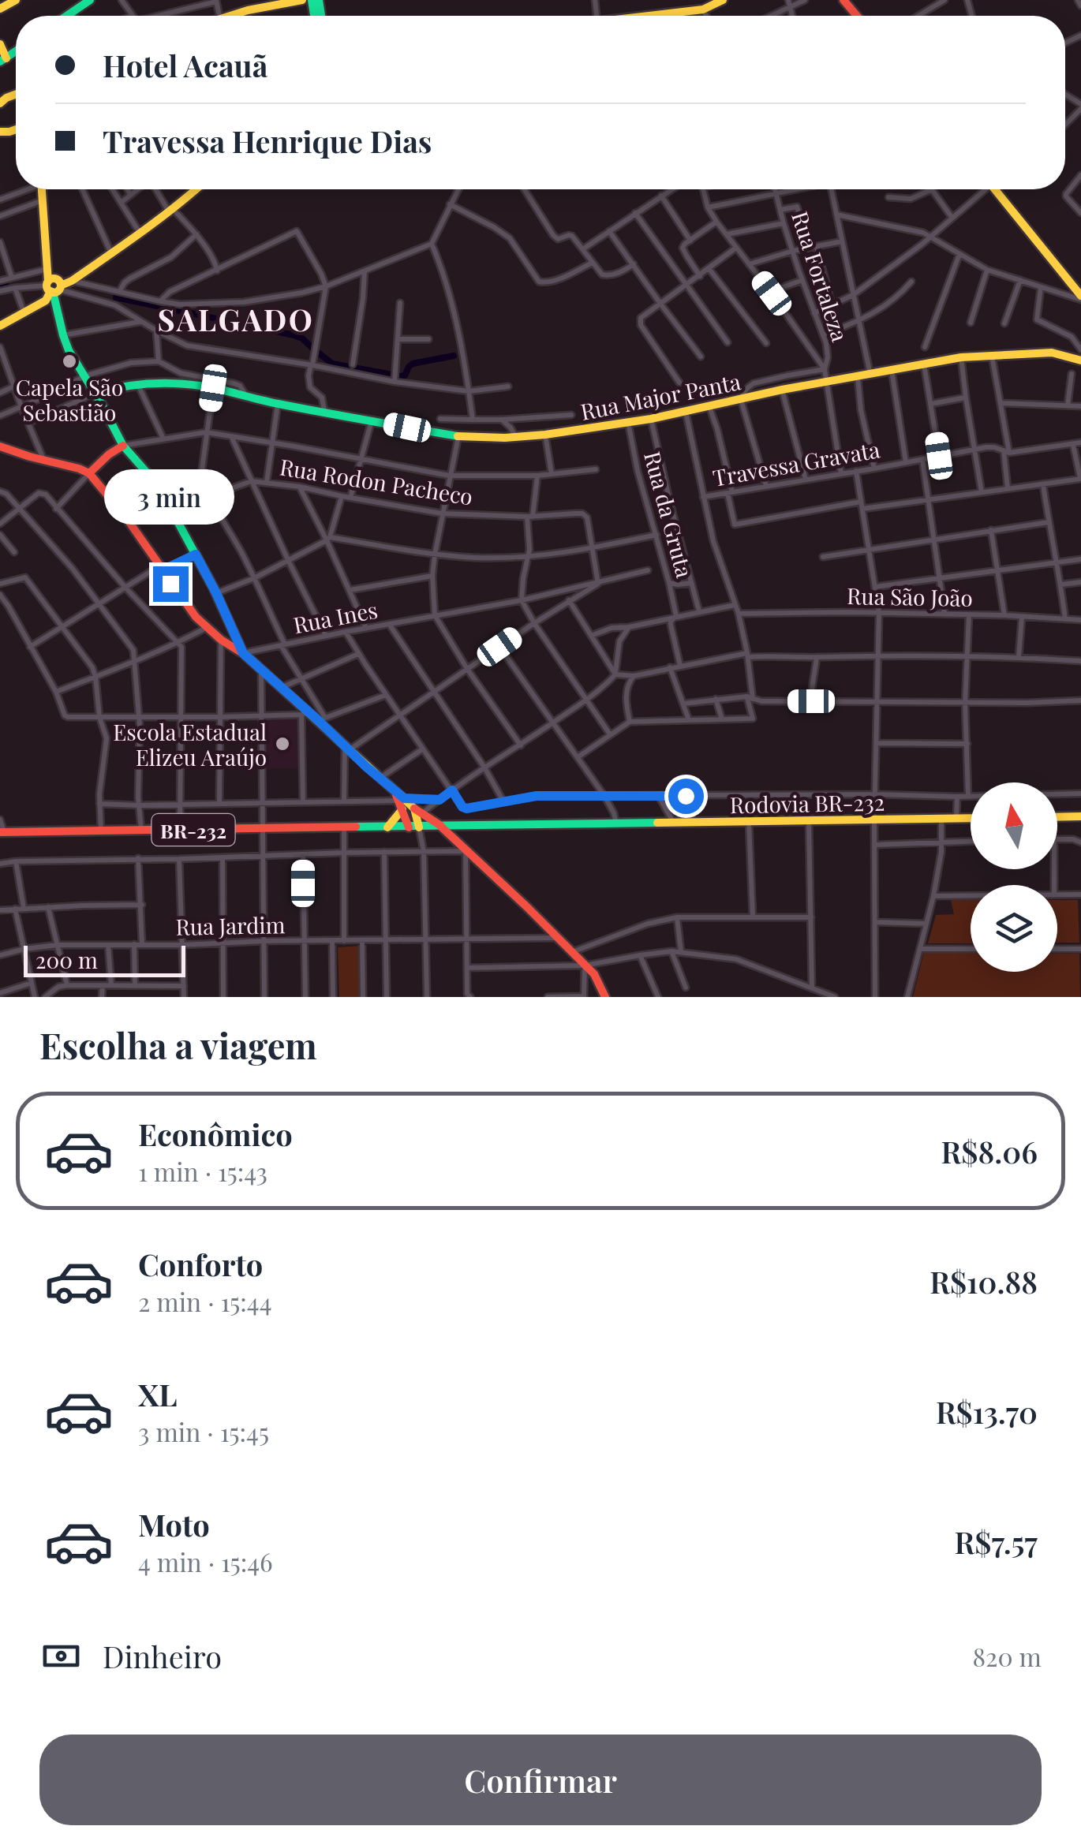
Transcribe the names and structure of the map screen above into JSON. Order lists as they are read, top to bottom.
{
  "streets": {
    "main road": ["Rua Major Panta", "Rodovia BR-232", "BR-232"],
    "street": [
      "Rua Fortaleza",
      "Travessa Gravata",
      "Rua Rodon Pacheco",
      "Rua da Gruta",
      "Rua São João",
      "Rua Ines",
      "Rua Jardim"
    ]
  },
  "crossings": [
    ["Rua Fortaleza", "Rua Major Panta"],
    ["Rua Major Panta", "Rua da Gruta"],
    ["Rodovia BR-232", "BR-232"]
  ],
  "districts": ["SALGADO"],
  "places": ["Capela São Sebastião", "Escola Estadual Elizeu Araújo"],
  "scale_bar": "200 m",
  "north": "top",
  "page": {
    "banner": ["Hotel Acauã", "Travessa Henrique Dias"],
    "bubble": "3 min",
    "scale": "200 m",
    "heading": "Escolha a viagem",
    "list": [
      {
        "name": "Econômico",
        "note": "1 min · 15:43",
        "value": "R$8.06"
      },
      {
        "name": "Conforto",
        "note": "2 min · 15:44",
        "value": "R$10.88"
      },
      {
        "name": "XL",
        "note": "3 min · 15:45",
        "value": "R$13.70"
      },
      {
        "name": "Moto",
        "note": "4 min · 15:46",
        "value": "R$7.57"
      }
    ],
    "pay": ["Dinheiro", "820 m"],
    "buttons": "Confirmar"
  }
}
